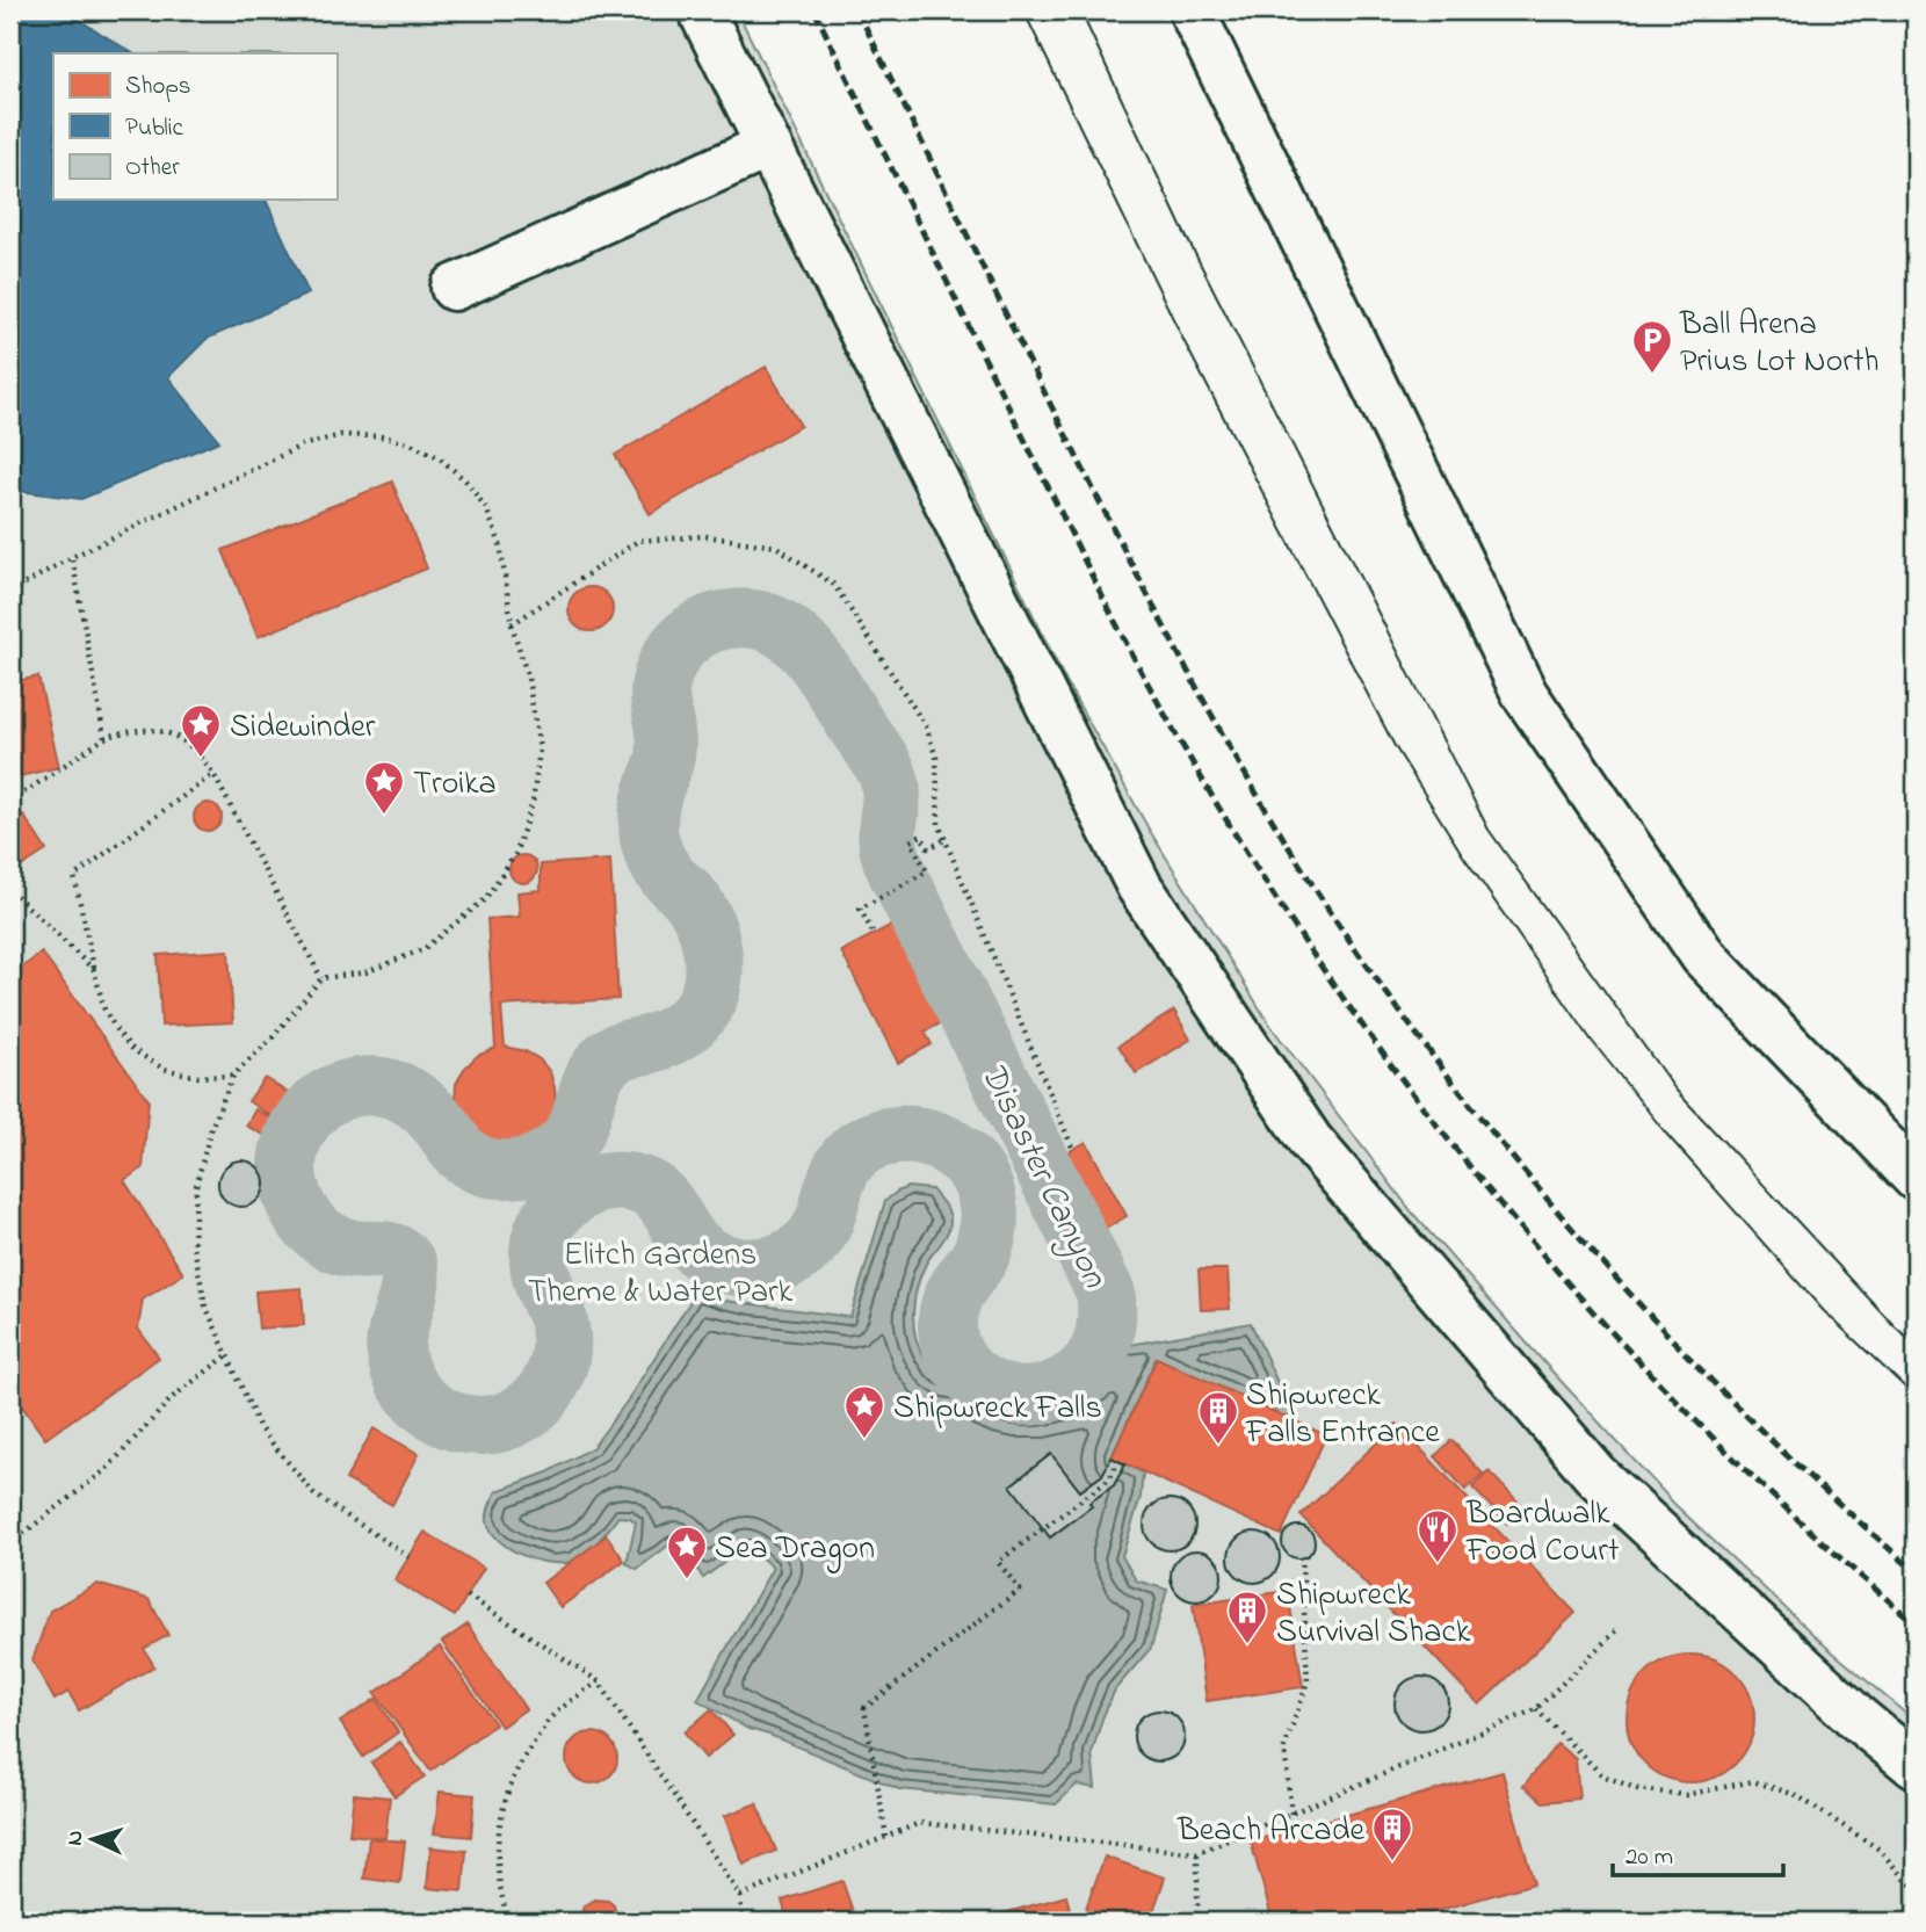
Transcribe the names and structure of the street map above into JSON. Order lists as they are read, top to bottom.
{
  "water": ["Disaster Canyon"],
  "parks": ["Elitch Gardens Theme & Water Park"],
  "places": {
    "parking": ["Ball Arena Prius Lot North"],
    "place": [
      "Sidewinder",
      "Troika",
      "Shipwreck Falls",
      "Sea Dragon"
    ],
    "building": ["Shipwreck Falls Entrance", "Shipwreck Survival Shack", "Beach Arcade"],
    "restaurant": ["Boardwalk Food Court"]
  },
  "legend": ["Shops", "Public", "Other"],
  "scale_bar": "20 m",
  "north": "left"
}
